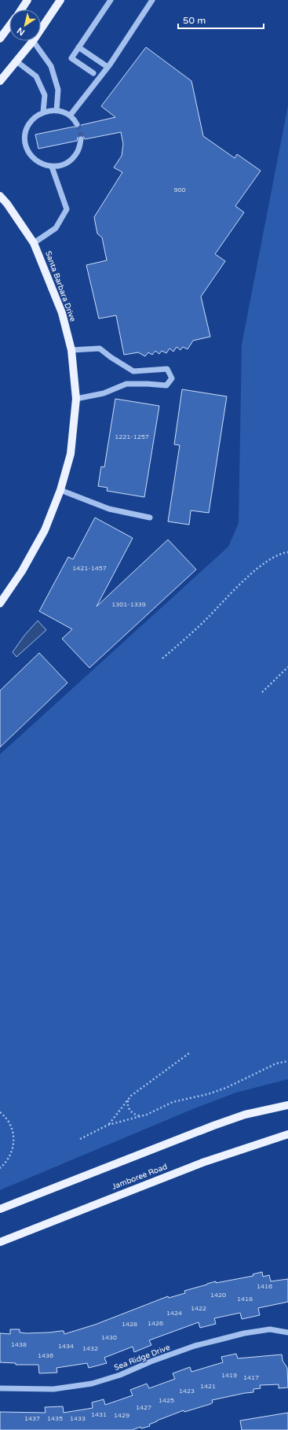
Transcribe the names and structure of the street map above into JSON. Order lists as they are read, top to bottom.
{
  "streets": {
    "main road": ["Santa Barbara Drive", "Jamboree Road"],
    "street": ["Sea Ridge Drive"]
  },
  "house_numbers": [
    "900",
    "1221-1257",
    "1421-1457",
    "1301-1339",
    "1416",
    "1420",
    "1418",
    "1422",
    "1424",
    "1426",
    "1428",
    "1430",
    "1438",
    "1434",
    "1432",
    "1436",
    "1419",
    "1417",
    "1421",
    "1423",
    "1425",
    "1427",
    "1431",
    "1429",
    "1437",
    "1435",
    "1433"
  ],
  "scale_bar": "50 m",
  "north": "bottom left"
}
